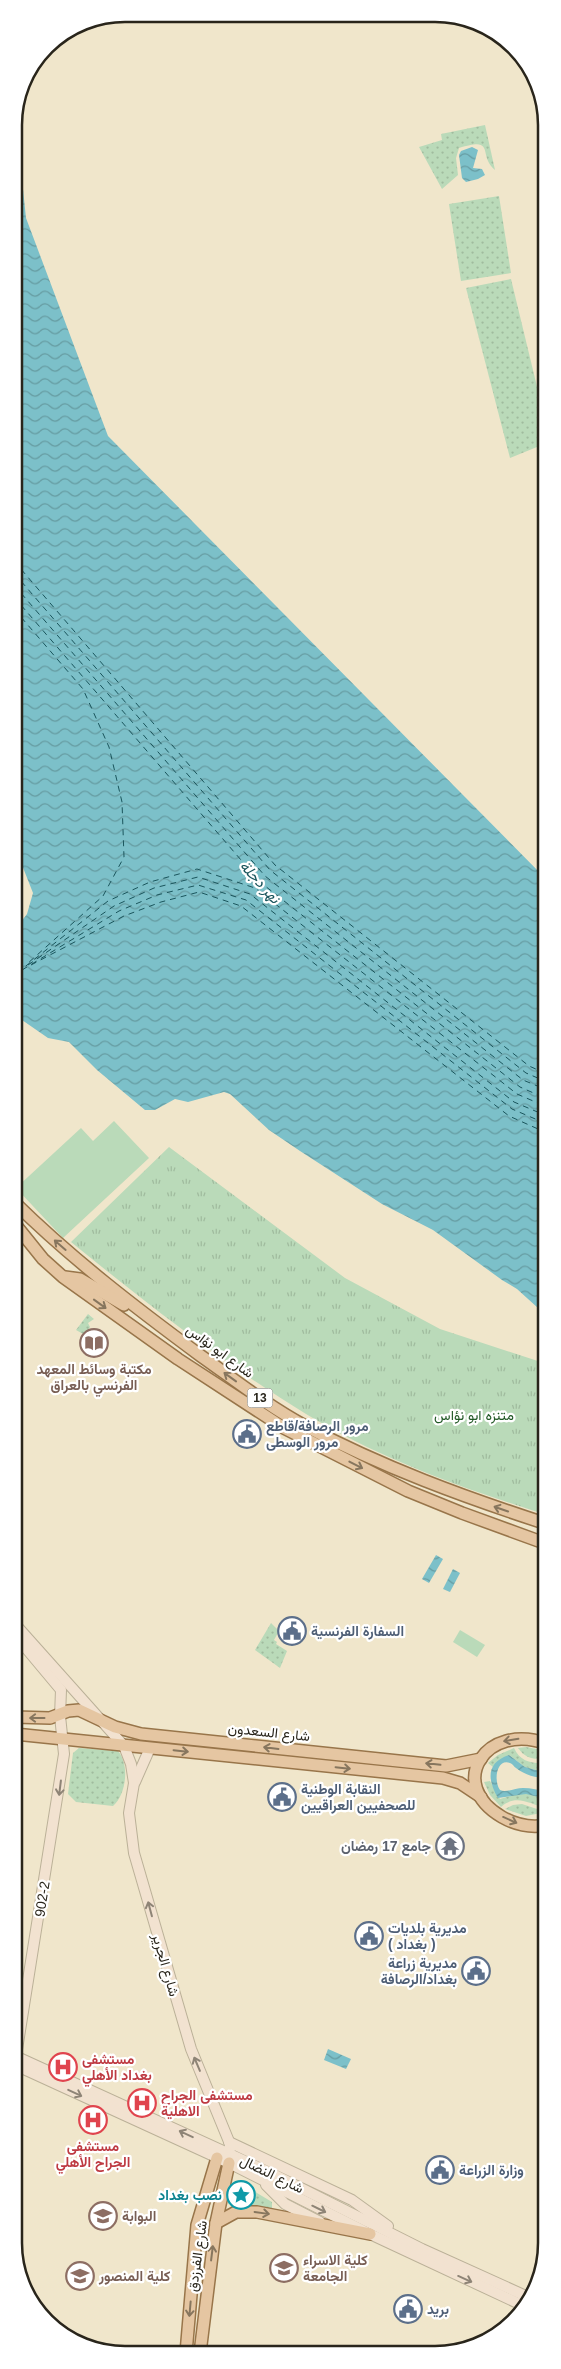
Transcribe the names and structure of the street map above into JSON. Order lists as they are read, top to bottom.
{
  "streets": {
    "main road": [
      "شارع ابو نؤاس",
      "13",
      "شارع السعدون",
      "902-2",
      "شارع الجرير",
      "شارع النضال",
      "شارع الفرزدق"
    ]
  },
  "crossings": [
    ["شارع السعدون", "902-2"],
    ["شارع السعدون", "شارع الجرير"],
    ["شارع الجرير", "شارع النضال"],
    ["شارع الجرير", "شارع الفرزدق"],
    ["شارع النضال", "شارع الفرزدق"]
  ],
  "one_way": ["902-2", "شارع الجرير"],
  "water": ["نهر دجلة"],
  "parks": ["متنزه ابو نؤاس"],
  "places": {
    "library": ["مكتبة وسائط المعهد الفرنسي بالعراق"],
    "public building": [
      "مرور الرصافة/قاطع مرور الوسطى",
      "السفارة الفرنسية",
      "النقابة الوطنية للصحفيين العراقيين",
      "مديرية بلديات ( بغداد )",
      "مديرية زراعة بغداد/الرصافة",
      "وزارة الزراعة",
      "بريد"
    ],
    "temple": ["جامع 17 رمضان"],
    "hospital": ["مستشفى بغداد الأهلي", "مستشفى الجراح الاهلية", "مستشفى الجراح الأهلي"],
    "place": ["نصب بغداد"],
    "school or university": ["البوابة", "كلية الاسراء الجامعة", "كلية المنصور"]
  }
}
